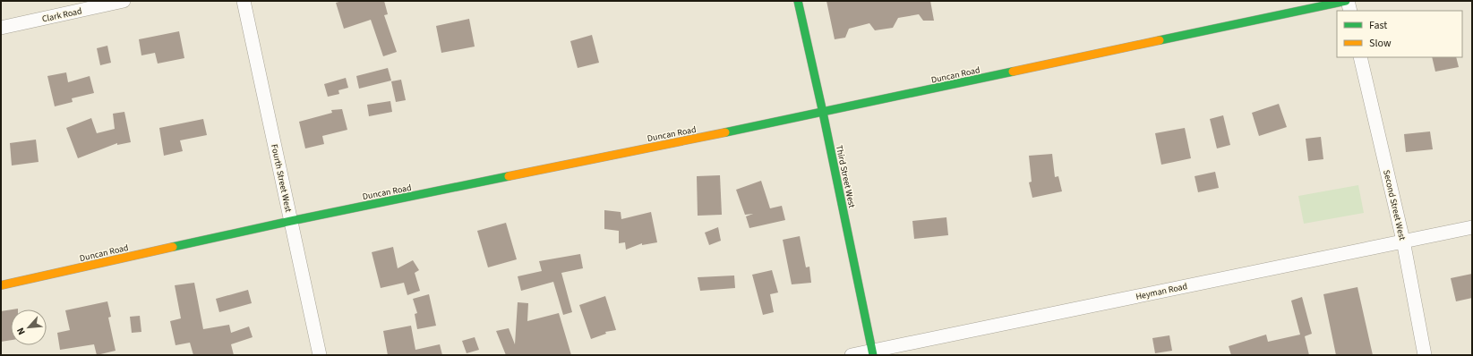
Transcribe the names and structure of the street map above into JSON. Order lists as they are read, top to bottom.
{
  "streets": {
    "street": [
      "Clark Road",
      "Duncan Road",
      "Third Street West",
      "Fourth Street West",
      "Second Street West",
      "Heyman Road"
    ]
  },
  "crossings": [
    ["Duncan Road", "Third Street West"],
    ["Duncan Road", "Fourth Street West"],
    ["Third Street West", "Heyman Road"],
    ["Second Street West", "Heyman Road"]
  ],
  "legend": ["Fast", "Slow"],
  "north": "bottom left"
}
